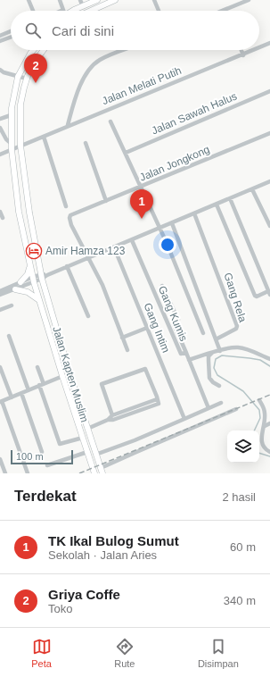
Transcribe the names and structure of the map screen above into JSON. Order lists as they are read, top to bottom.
{
  "streets": {
    "main road": ["Jalan Kapten Muslim"],
    "street": [
      "Jalan Melati Putih",
      "Jalan Sawah Halus",
      "Jalan Jongkong",
      "Gang Rela",
      "Gang Kumis",
      "Gang Intim"
    ]
  },
  "crossings": [
    ["Jalan Melati Putih", "Jalan Kapten Muslim"]
  ],
  "places": {
    "hotel": ["Amir Hamza 123"]
  },
  "scale_bar": "100 m",
  "page": {
    "search": "Cari di sini",
    "pins": ["2", "1"],
    "scale": "100 m",
    "heading": ["Terdekat", "2 hasil"],
    "list": [
      {
        "mark": "1",
        "name": "TK Ikal Bulog Sumut",
        "note": "Sekolah · Jalan Aries",
        "value": "60 m"
      },
      {
        "mark": "2",
        "name": "Griya Coffe",
        "note": "Toko",
        "value": "340 m"
      }
    ],
    "nav": ["Peta", "Rute", "Disimpan"]
  }
}
